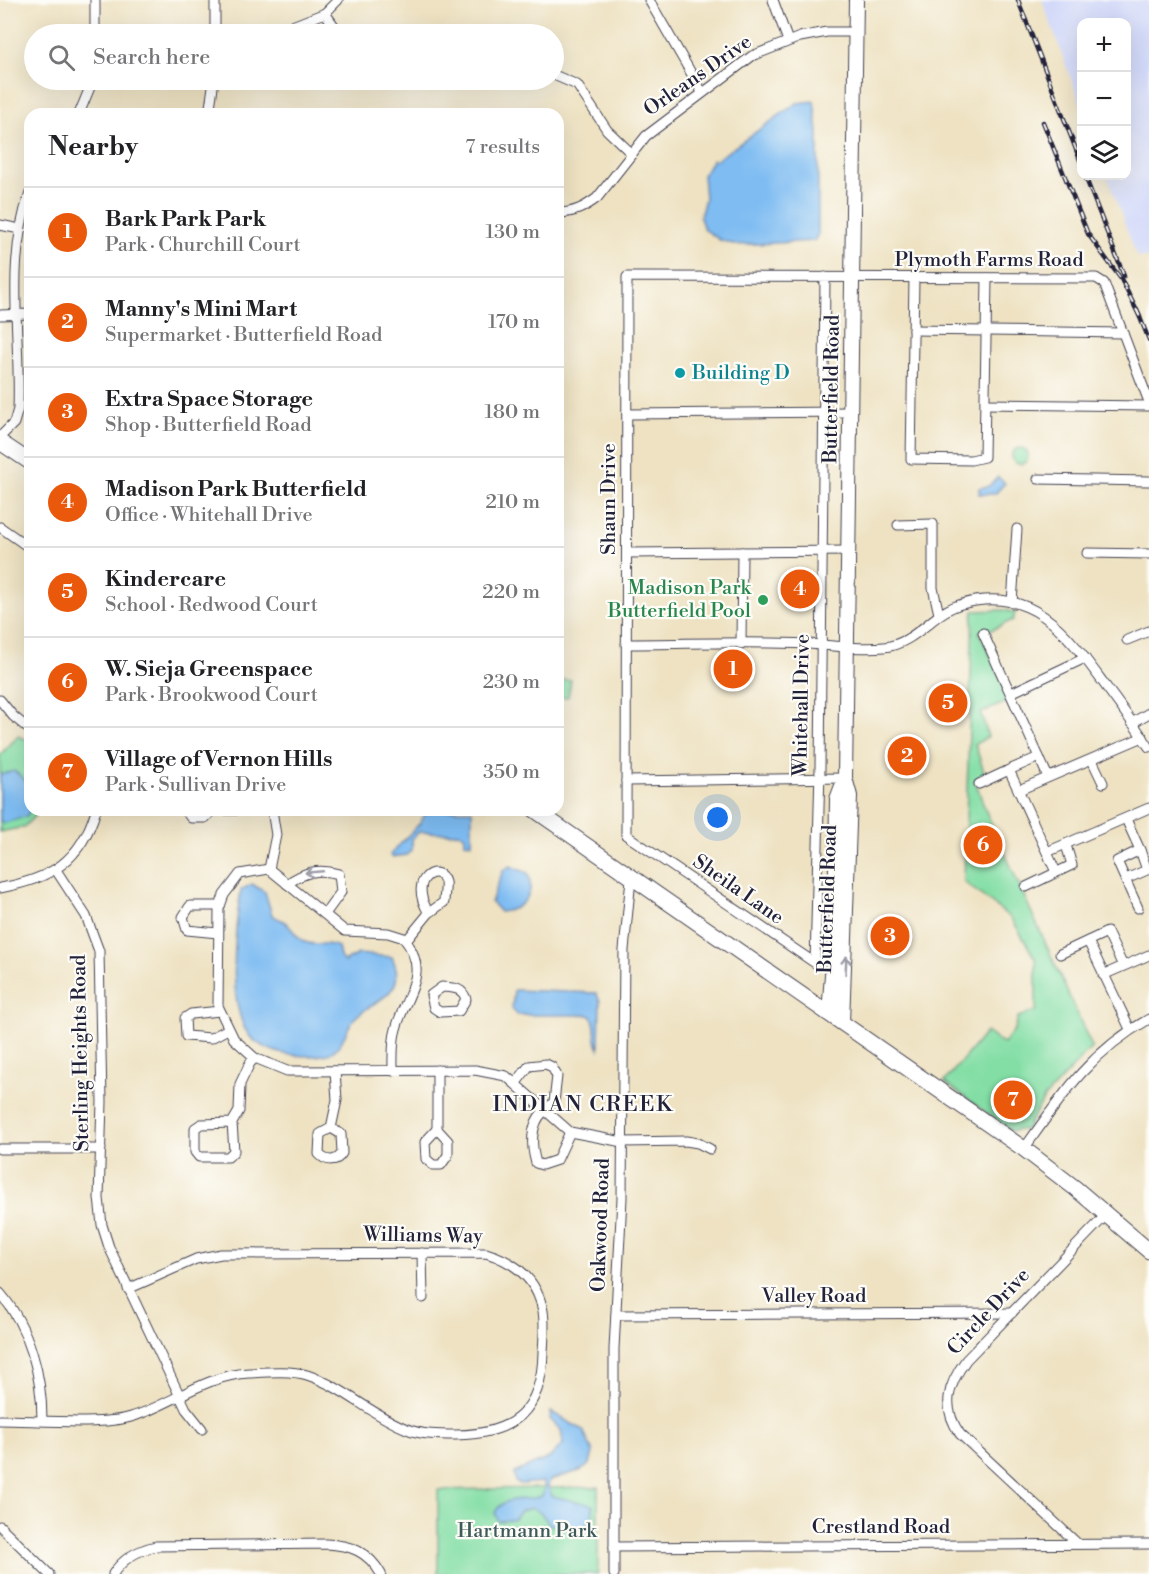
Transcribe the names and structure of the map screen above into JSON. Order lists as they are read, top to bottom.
{
  "streets": {
    "main road": ["Butterfield Road"],
    "street": [
      "Orleans Drive",
      "Plymoth Farms Road",
      "Shaun Drive",
      "Whitehall Drive",
      "Sheila Lane",
      "Sterling Heights Road",
      "Oakwood Road",
      "Williams Way",
      "Valley Road",
      "Circle Drive",
      "Crestland Road"
    ]
  },
  "crossings": [
    ["Orleans Drive", "Butterfield Road"],
    ["Plymoth Farms Road", "Butterfield Road"],
    ["Plymoth Farms Road", "Shaun Drive"],
    ["Plymoth Farms Road", "Whitehall Drive"],
    ["Shaun Drive", "Sheila Lane"],
    ["Whitehall Drive", "Sheila Lane"],
    ["Sterling Heights Road", "Williams Way"],
    ["Oakwood Road", "Valley Road"],
    ["Oakwood Road", "Crestland Road"],
    ["Valley Road", "Circle Drive"],
    ["Circle Drive", "Crestland Road"]
  ],
  "districts": ["INDIAN CREEK"],
  "parks": ["Hartmann Park"],
  "places": ["Building D", "Madison Park Butterfield Pool"],
  "page": {
    "map_buttons": ["+", "−"],
    "search": "Search here",
    "heading": ["Nearby", "7 results"],
    "list": [
      {
        "mark": "1",
        "name": "Bark Park Park",
        "note": "Park · Churchill Court",
        "value": "130 m"
      },
      {
        "mark": "2",
        "name": "Manny's Mini Mart",
        "note": "Supermarket · Butterfield Road",
        "value": "170 m"
      },
      {
        "mark": "3",
        "name": "Extra Space Storage",
        "note": "Shop · Butterfield Road",
        "value": "180 m"
      },
      {
        "mark": "4",
        "name": "Madison Park Butterfield",
        "note": "Office · Whitehall Drive",
        "value": "210 m"
      },
      {
        "mark": "5",
        "name": "Kindercare",
        "note": "School · Redwood Court",
        "value": "220 m"
      },
      {
        "mark": "6",
        "name": "W. Sieja Greenspace",
        "note": "Park · Brookwood Court",
        "value": "230 m"
      },
      {
        "mark": "7",
        "name": "Village of Vernon Hills",
        "note": "Park · Sullivan Drive",
        "value": "350 m"
      }
    ],
    "pins": [
      "4",
      "1",
      "5",
      "2",
      "6",
      "3",
      "7"
    ]
  }
}
